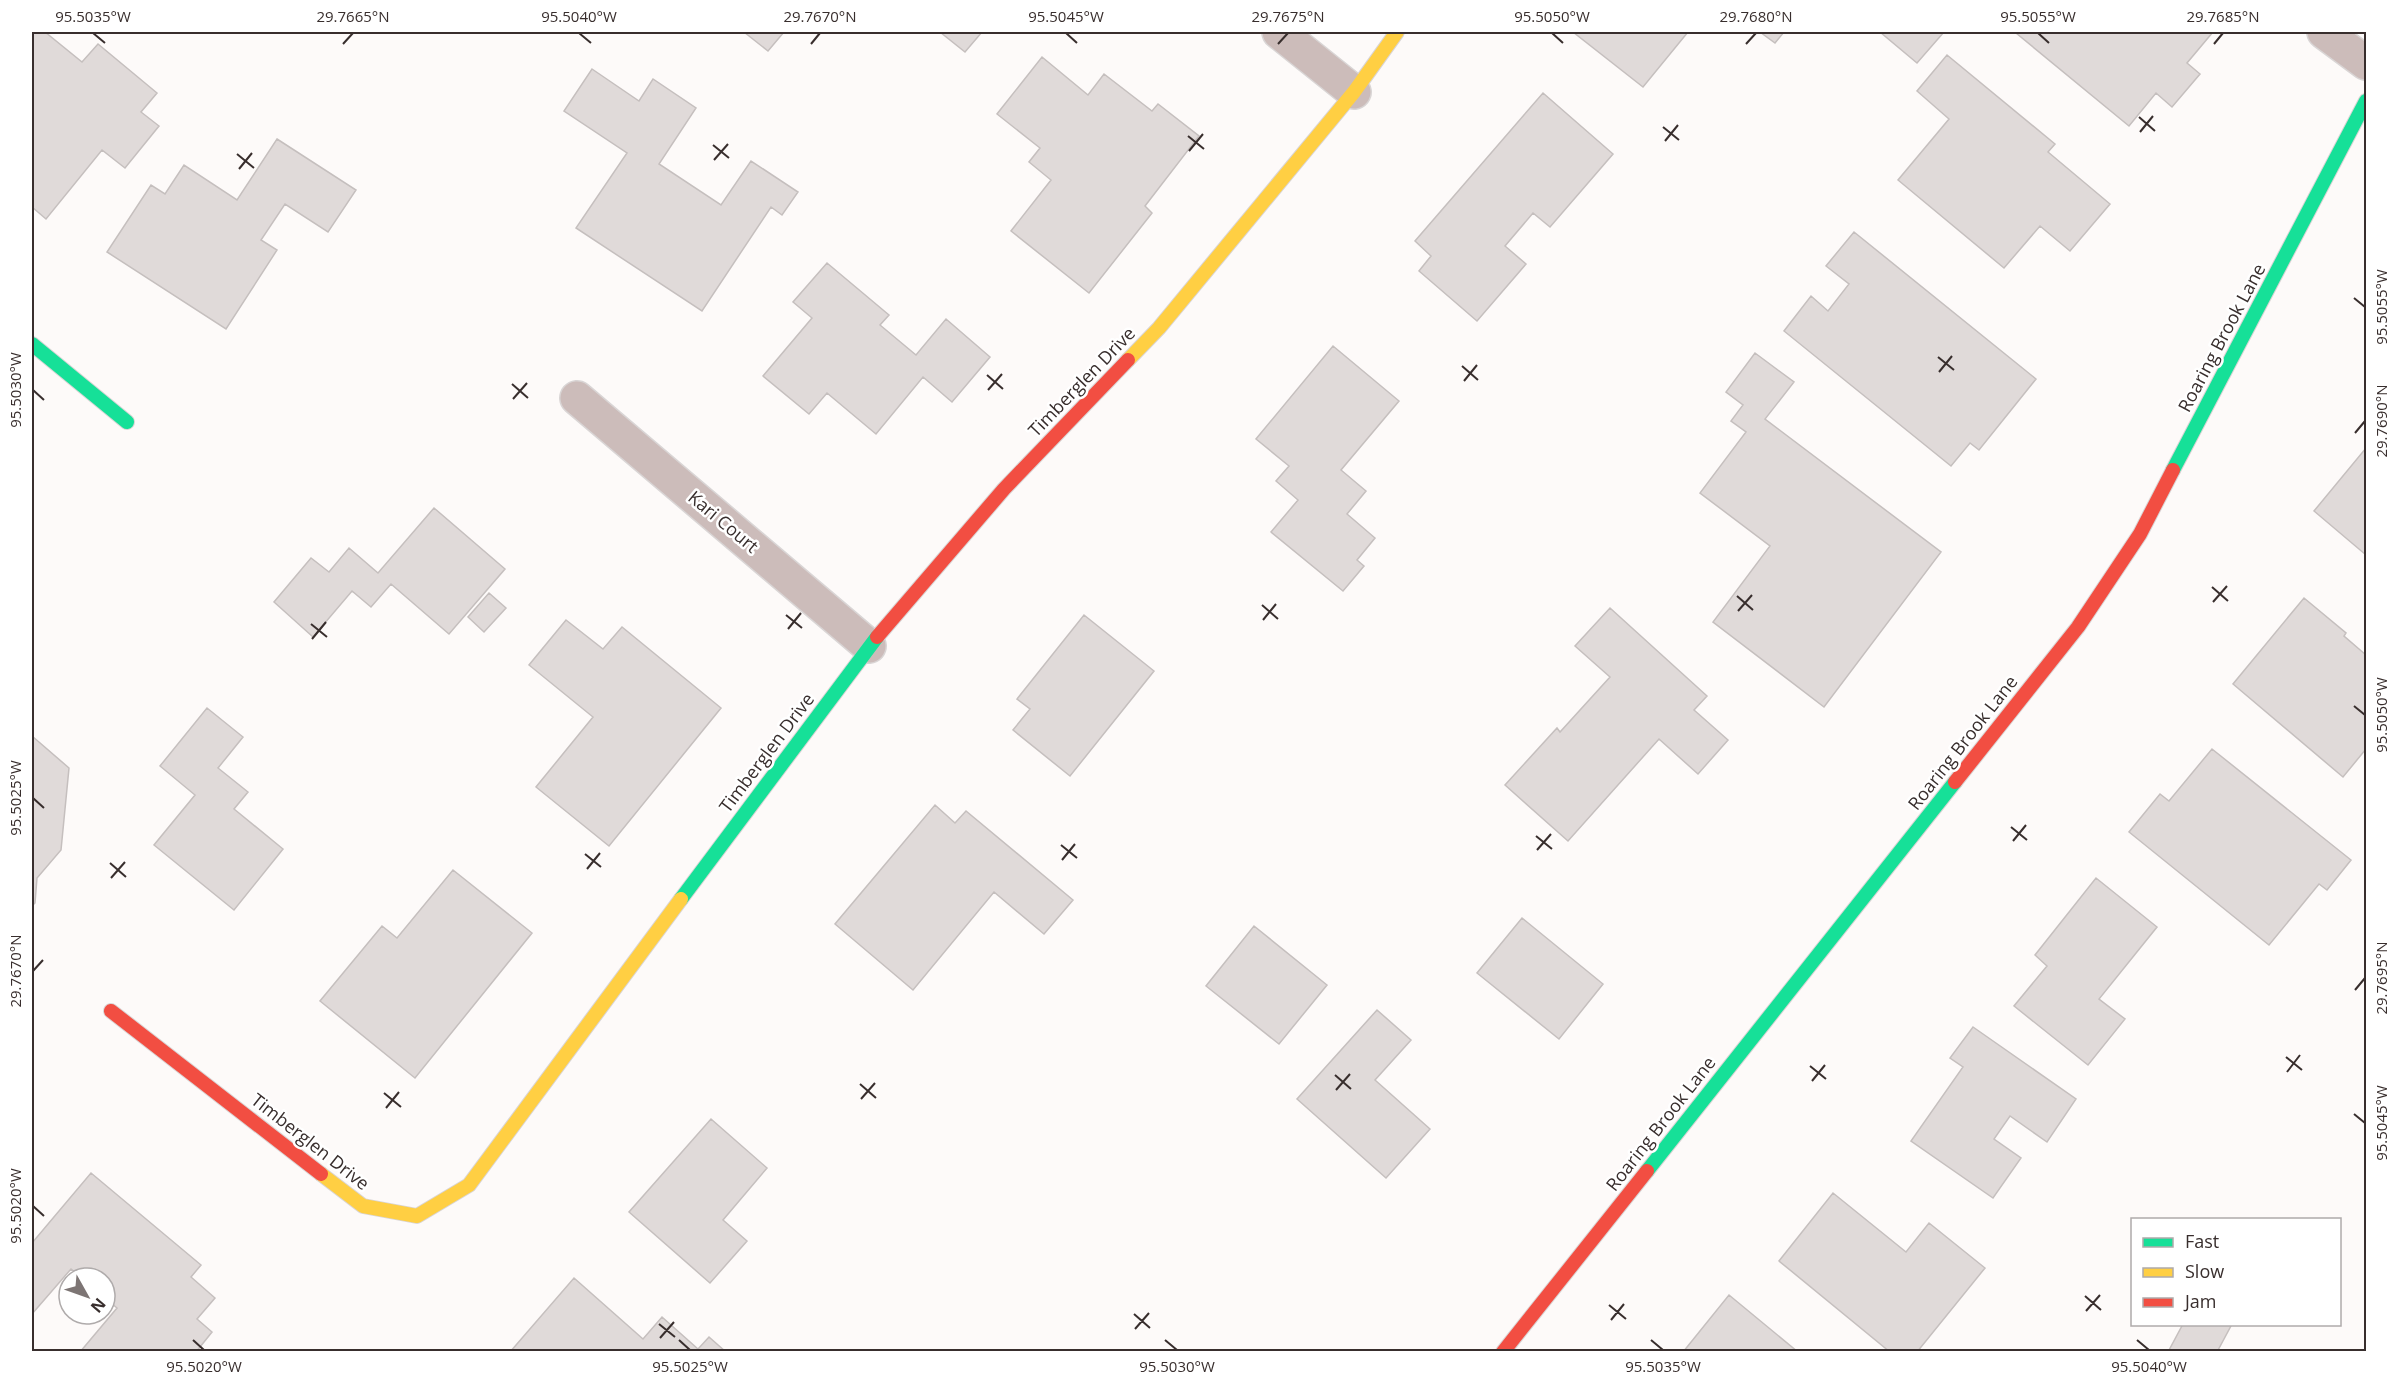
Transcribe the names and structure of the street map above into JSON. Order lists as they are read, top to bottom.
{
  "streets": {
    "street": ["Roaring Brook Lane", "Timberglen Drive", "Kari Court"]
  },
  "crossings": [
    ["Timberglen Drive", "Kari Court"]
  ],
  "legend": ["Fast", "Slow", "Jam"],
  "north": "bottom right",
  "coordinates": [
    "95.5035°W",
    "29.7665°N",
    "95.5040°W",
    "29.7670°N",
    "95.5045°W",
    "29.7675°N",
    "95.5050°W",
    "29.7680°N",
    "95.5055°W",
    "29.7685°N",
    "95.5030°W",
    "29.7690°N",
    "95.5025°W",
    "29.7695°N",
    "95.5020°W"
  ]
}
